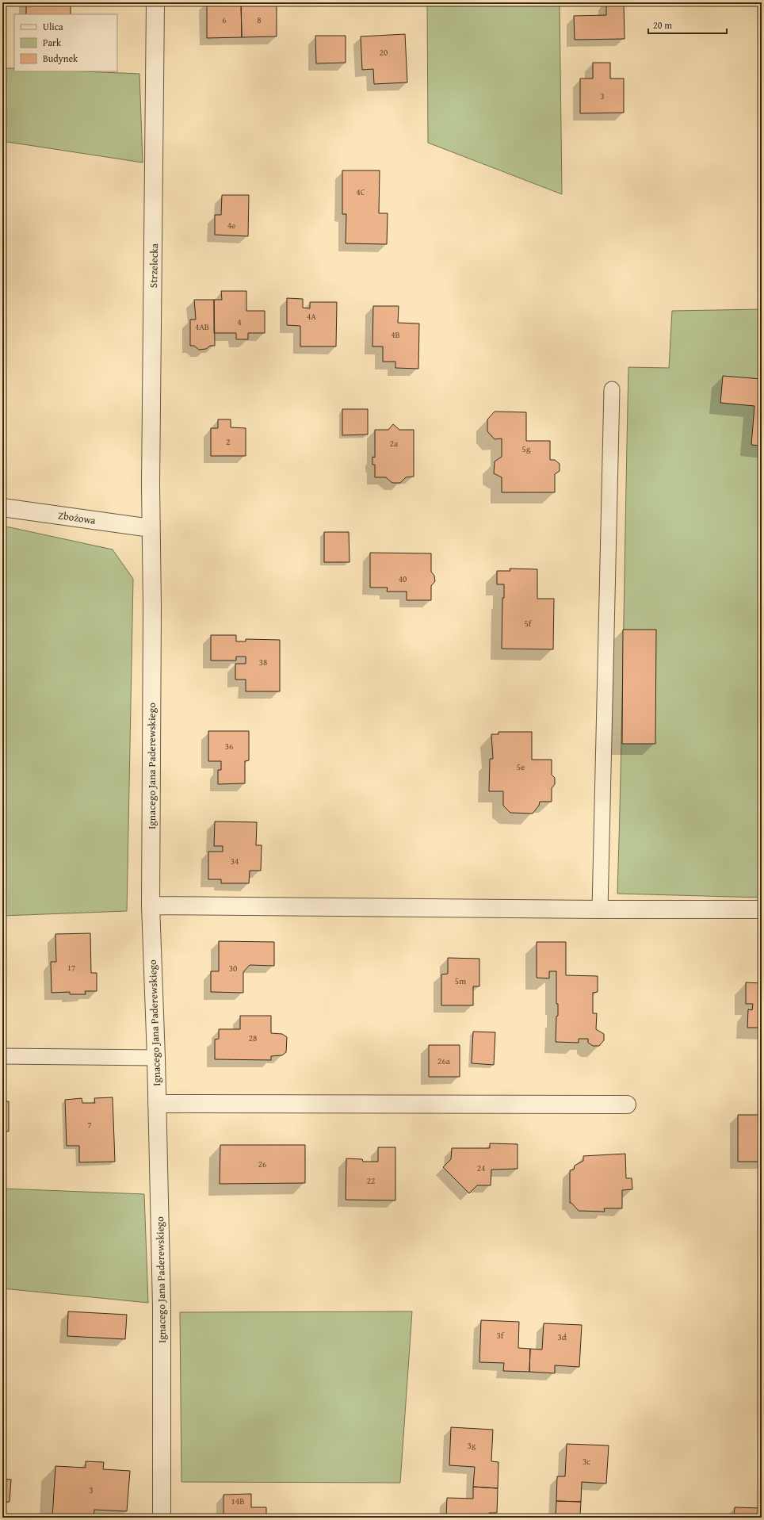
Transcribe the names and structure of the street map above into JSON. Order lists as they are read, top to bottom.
{
  "streets": {
    "street": ["Strzelecka", "Zbożowa", "Ignacego Jana Paderewskiego"]
  },
  "crossings": [
    ["Strzelecka", "Zbożowa"],
    ["Strzelecka", "Ignacego Jana Paderewskiego"],
    ["Zbożowa", "Ignacego Jana Paderewskiego"]
  ],
  "house_numbers": [
    "6",
    "8",
    "20",
    "3",
    "4C",
    "4e",
    "4A",
    "4",
    "4AB",
    "4B",
    "2",
    "2a",
    "5g",
    "40",
    "5f",
    "38",
    "36",
    "5e",
    "34",
    "17",
    "30",
    "5m",
    "28",
    "26a",
    "7",
    "26",
    "24",
    "22",
    "3f",
    "3d",
    "3g",
    "3c",
    "3",
    "14B"
  ],
  "legend": ["Ulica", "Park", "Budynek"],
  "scale_bar": "20 m"
}
